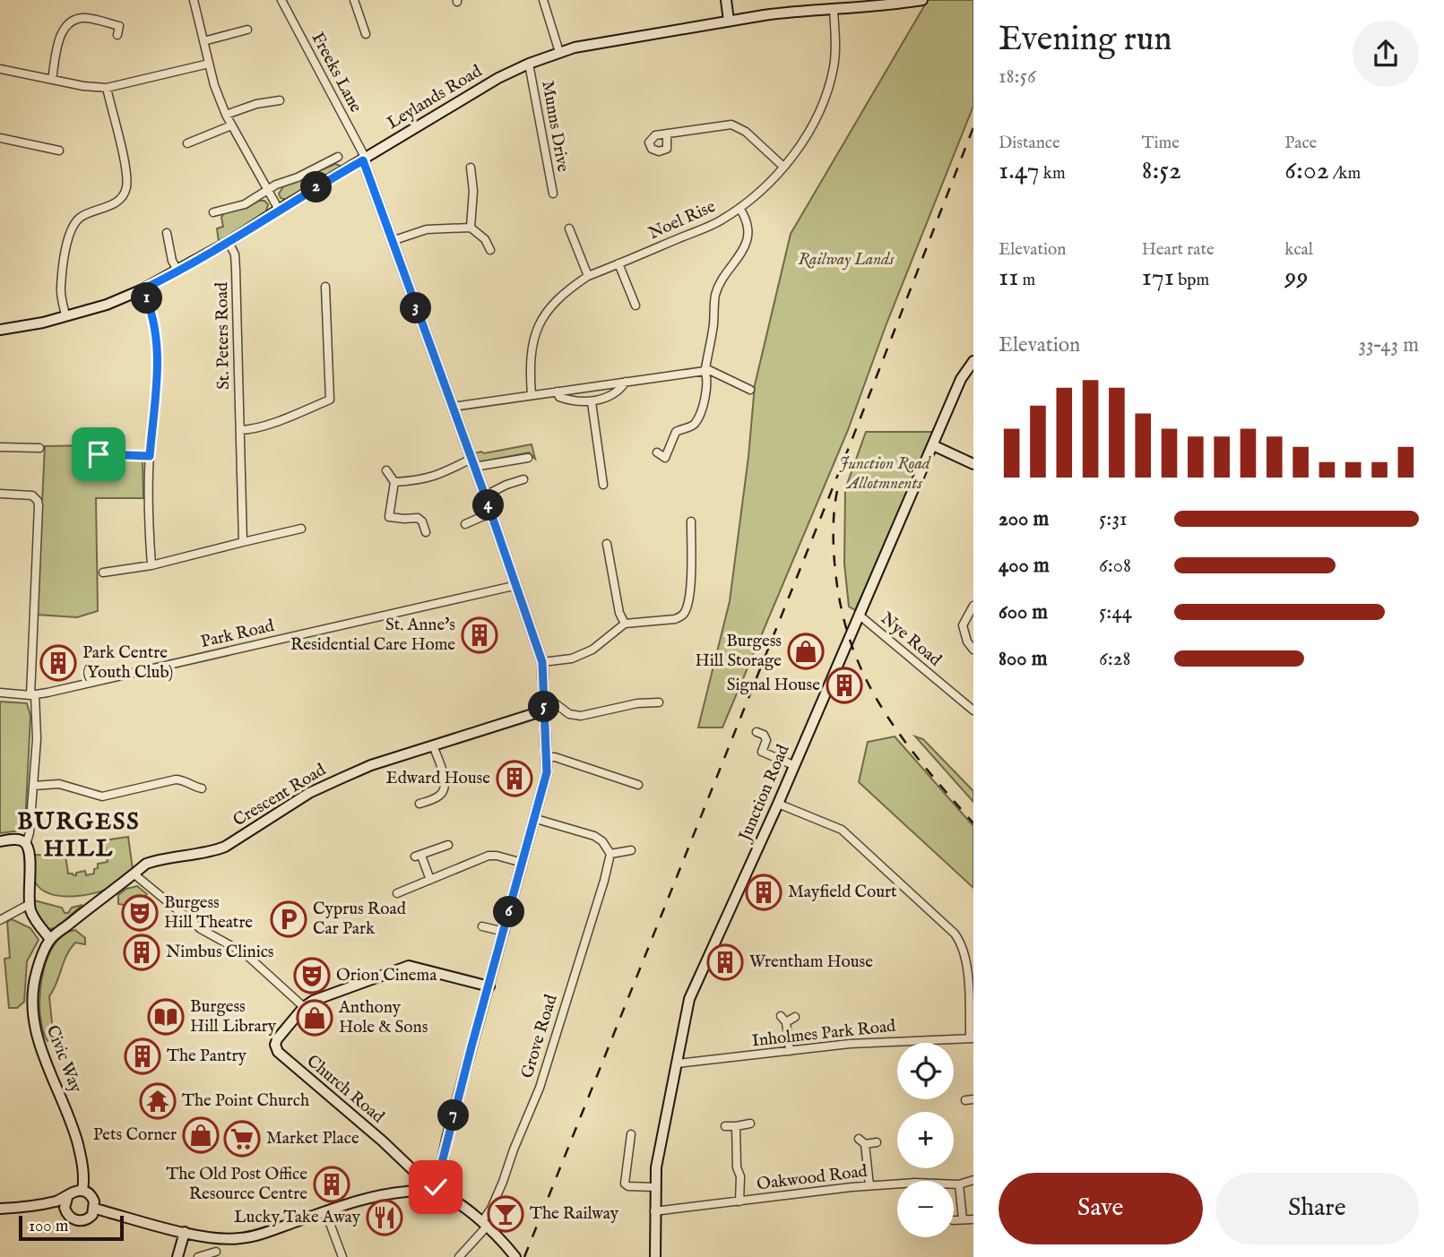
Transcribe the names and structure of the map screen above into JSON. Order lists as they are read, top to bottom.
{
  "streets": {
    "street": [
      "Freeks Lane",
      "Leylands Road",
      "Munns Drive",
      "Noel Rise",
      "St. Peters Road",
      "Park Road",
      "Nye Road",
      "Junction Road",
      "Crescent Road",
      "Inholmes Park Road",
      "Grove Road",
      "Civic Way",
      "Church Road",
      "Oakwood Road"
    ]
  },
  "crossings": [
    ["Freeks Lane", "Leylands Road"],
    ["Leylands Road", "Munns Drive"],
    ["Leylands Road", "Noel Rise"],
    ["Leylands Road", "St. Peters Road"],
    ["Nye Road", "Junction Road"],
    ["Junction Road", "Inholmes Park Road"],
    ["Junction Road", "Oakwood Road"],
    ["Crescent Road", "Civic Way"]
  ],
  "districts": ["BURGESS HILL"],
  "parks": ["Railway Lands", "Junction Road Allotmnents"],
  "places": {
    "building": [
      "St. Anne's Residential Care Home",
      "Park Centre (Youth Club)",
      "Signal House",
      "Edward House",
      "Mayfield Court",
      "Nimbus Clinics",
      "Wrentham House",
      "The Pantry",
      "The Old Post Office Resource Centre"
    ],
    "shop": ["Burgess Hill Storage", "Anthony Hole & Sons", "Pets Corner"],
    "theatre": ["Burgess Hill Theatre", "Orion Cinema"],
    "parking": ["Cyprus Road Car Park"],
    "library": ["Burgess Hill Library"],
    "temple": ["The Point Church"],
    "supermarket": ["Market Place"],
    "bar": ["The Railway"],
    "restaurant": ["Lucky Take Away"]
  },
  "scale_bar": "100 m",
  "page": {
    "heading": ["Evening run", "18:56"],
    "stats": [
      ["Distance", "1.47 km"],
      ["Time", "8:52"],
      ["Pace", "6:02 /km"],
      ["Elevation", "11 m"],
      ["Heart rate", "171 bpm"],
      ["kcal", "99"]
    ],
    "pins": [
      "2",
      "1",
      "3",
      "4",
      "5",
      "6",
      "7"
    ],
    "chart": ["Elevation", "33–43 m"],
    "list": [
      {
        "name": "200 m",
        "note": "5:31"
      },
      {
        "name": "400 m",
        "note": "6:08"
      },
      {
        "name": "600 m",
        "note": "5:44"
      },
      {
        "name": "800 m",
        "note": "6:28"
      }
    ],
    "map_buttons": ["+", "−"],
    "buttons": ["Save", "Share"],
    "scale": "100 m"
  }
}
